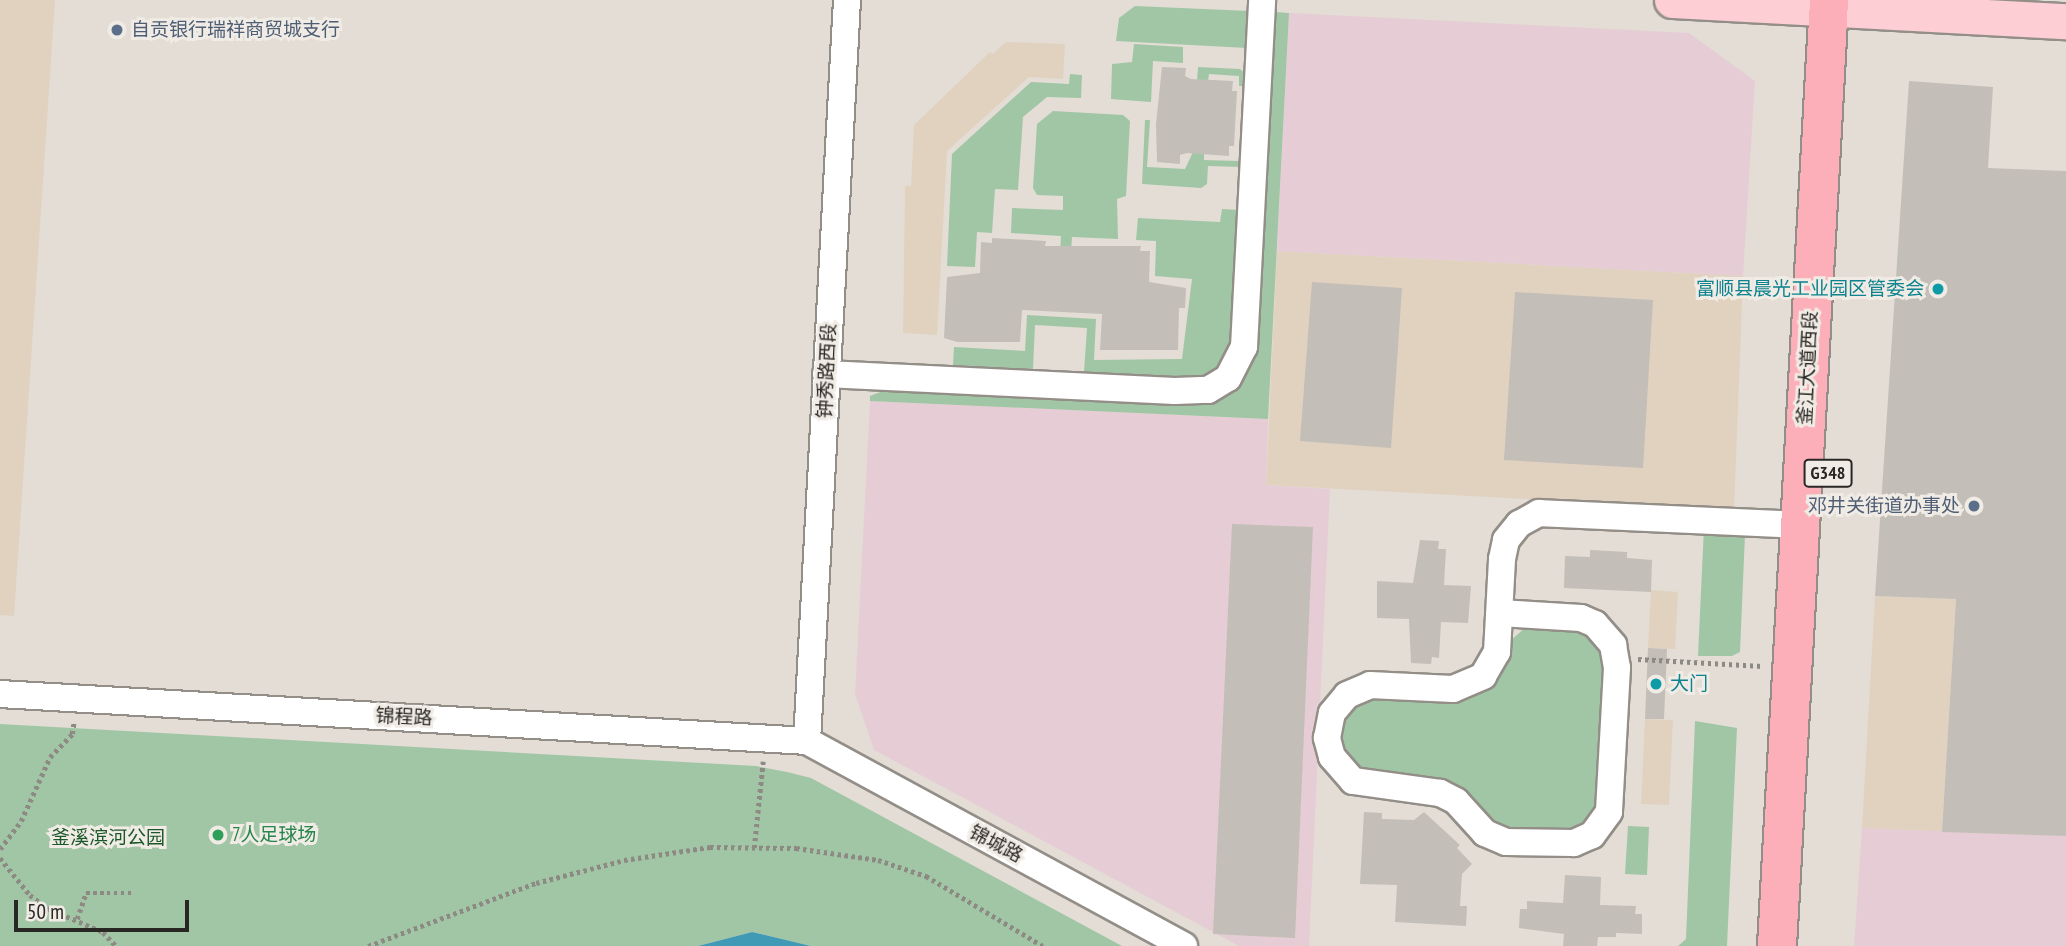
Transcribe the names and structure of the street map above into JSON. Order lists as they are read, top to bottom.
{
  "streets": {
    "highway": ["釜江大道西段", "G348"],
    "street": ["钟秀路西段", "锦程路", "锦城路"]
  },
  "crossings": [
    ["钟秀路西段", "锦程路"],
    ["钟秀路西段", "锦城路"],
    ["锦程路", "锦城路"]
  ],
  "parks": ["釜溪滨河公园"],
  "places": [
    "自贡银行瑞祥商贸城支行",
    "富顺县晨光工业园区管委会",
    "邓井关街道办事处",
    "大门",
    "7人足球场"
  ],
  "scale_bar": "50 m"
}
